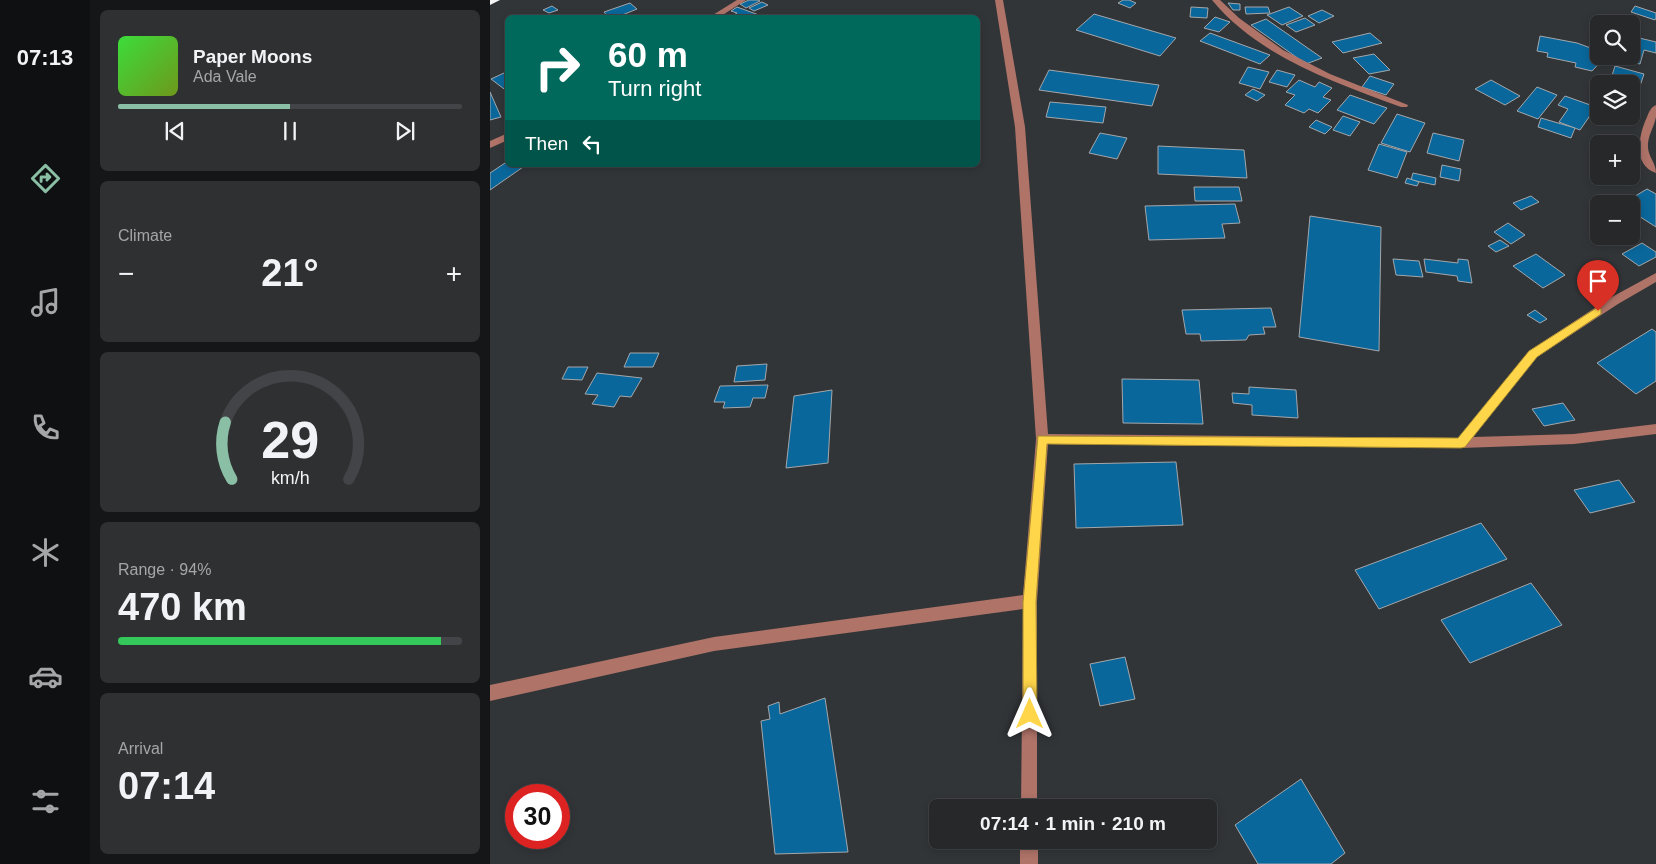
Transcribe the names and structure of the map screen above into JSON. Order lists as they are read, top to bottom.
{
  "page": {
    "tabs": "07:13",
    "map_buttons": ["+", "−"],
    "turn": ["60 m", "Turn right"],
    "song": ["Paper Moons", "Ada Vale"],
    "then": "Then",
    "tile": [
      "Climate",
      ["Range · 94%", "470 km"],
      ["Arrival", "07:14"]
    ],
    "heat": ["−", "21°", "+"],
    "limit": "30",
    "trip": "07:14 · 1 min · 210 m",
    "gauge": ["29", "km/h"]
  }
}
